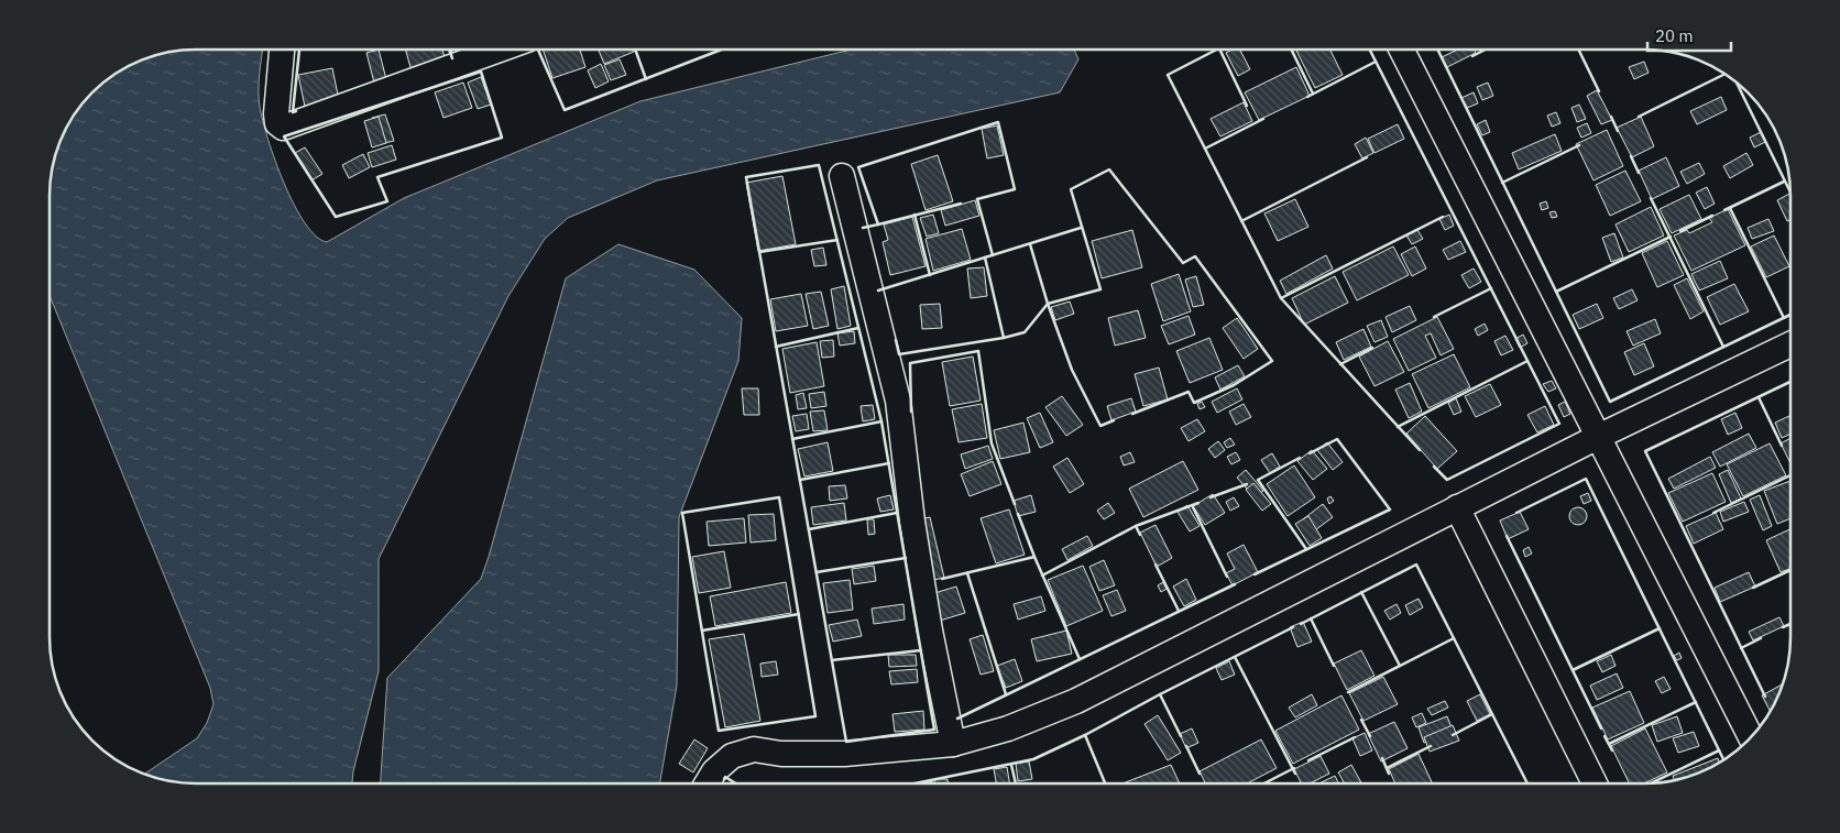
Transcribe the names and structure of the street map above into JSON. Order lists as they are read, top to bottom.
{
  "scale_bar": "20 m"
}
